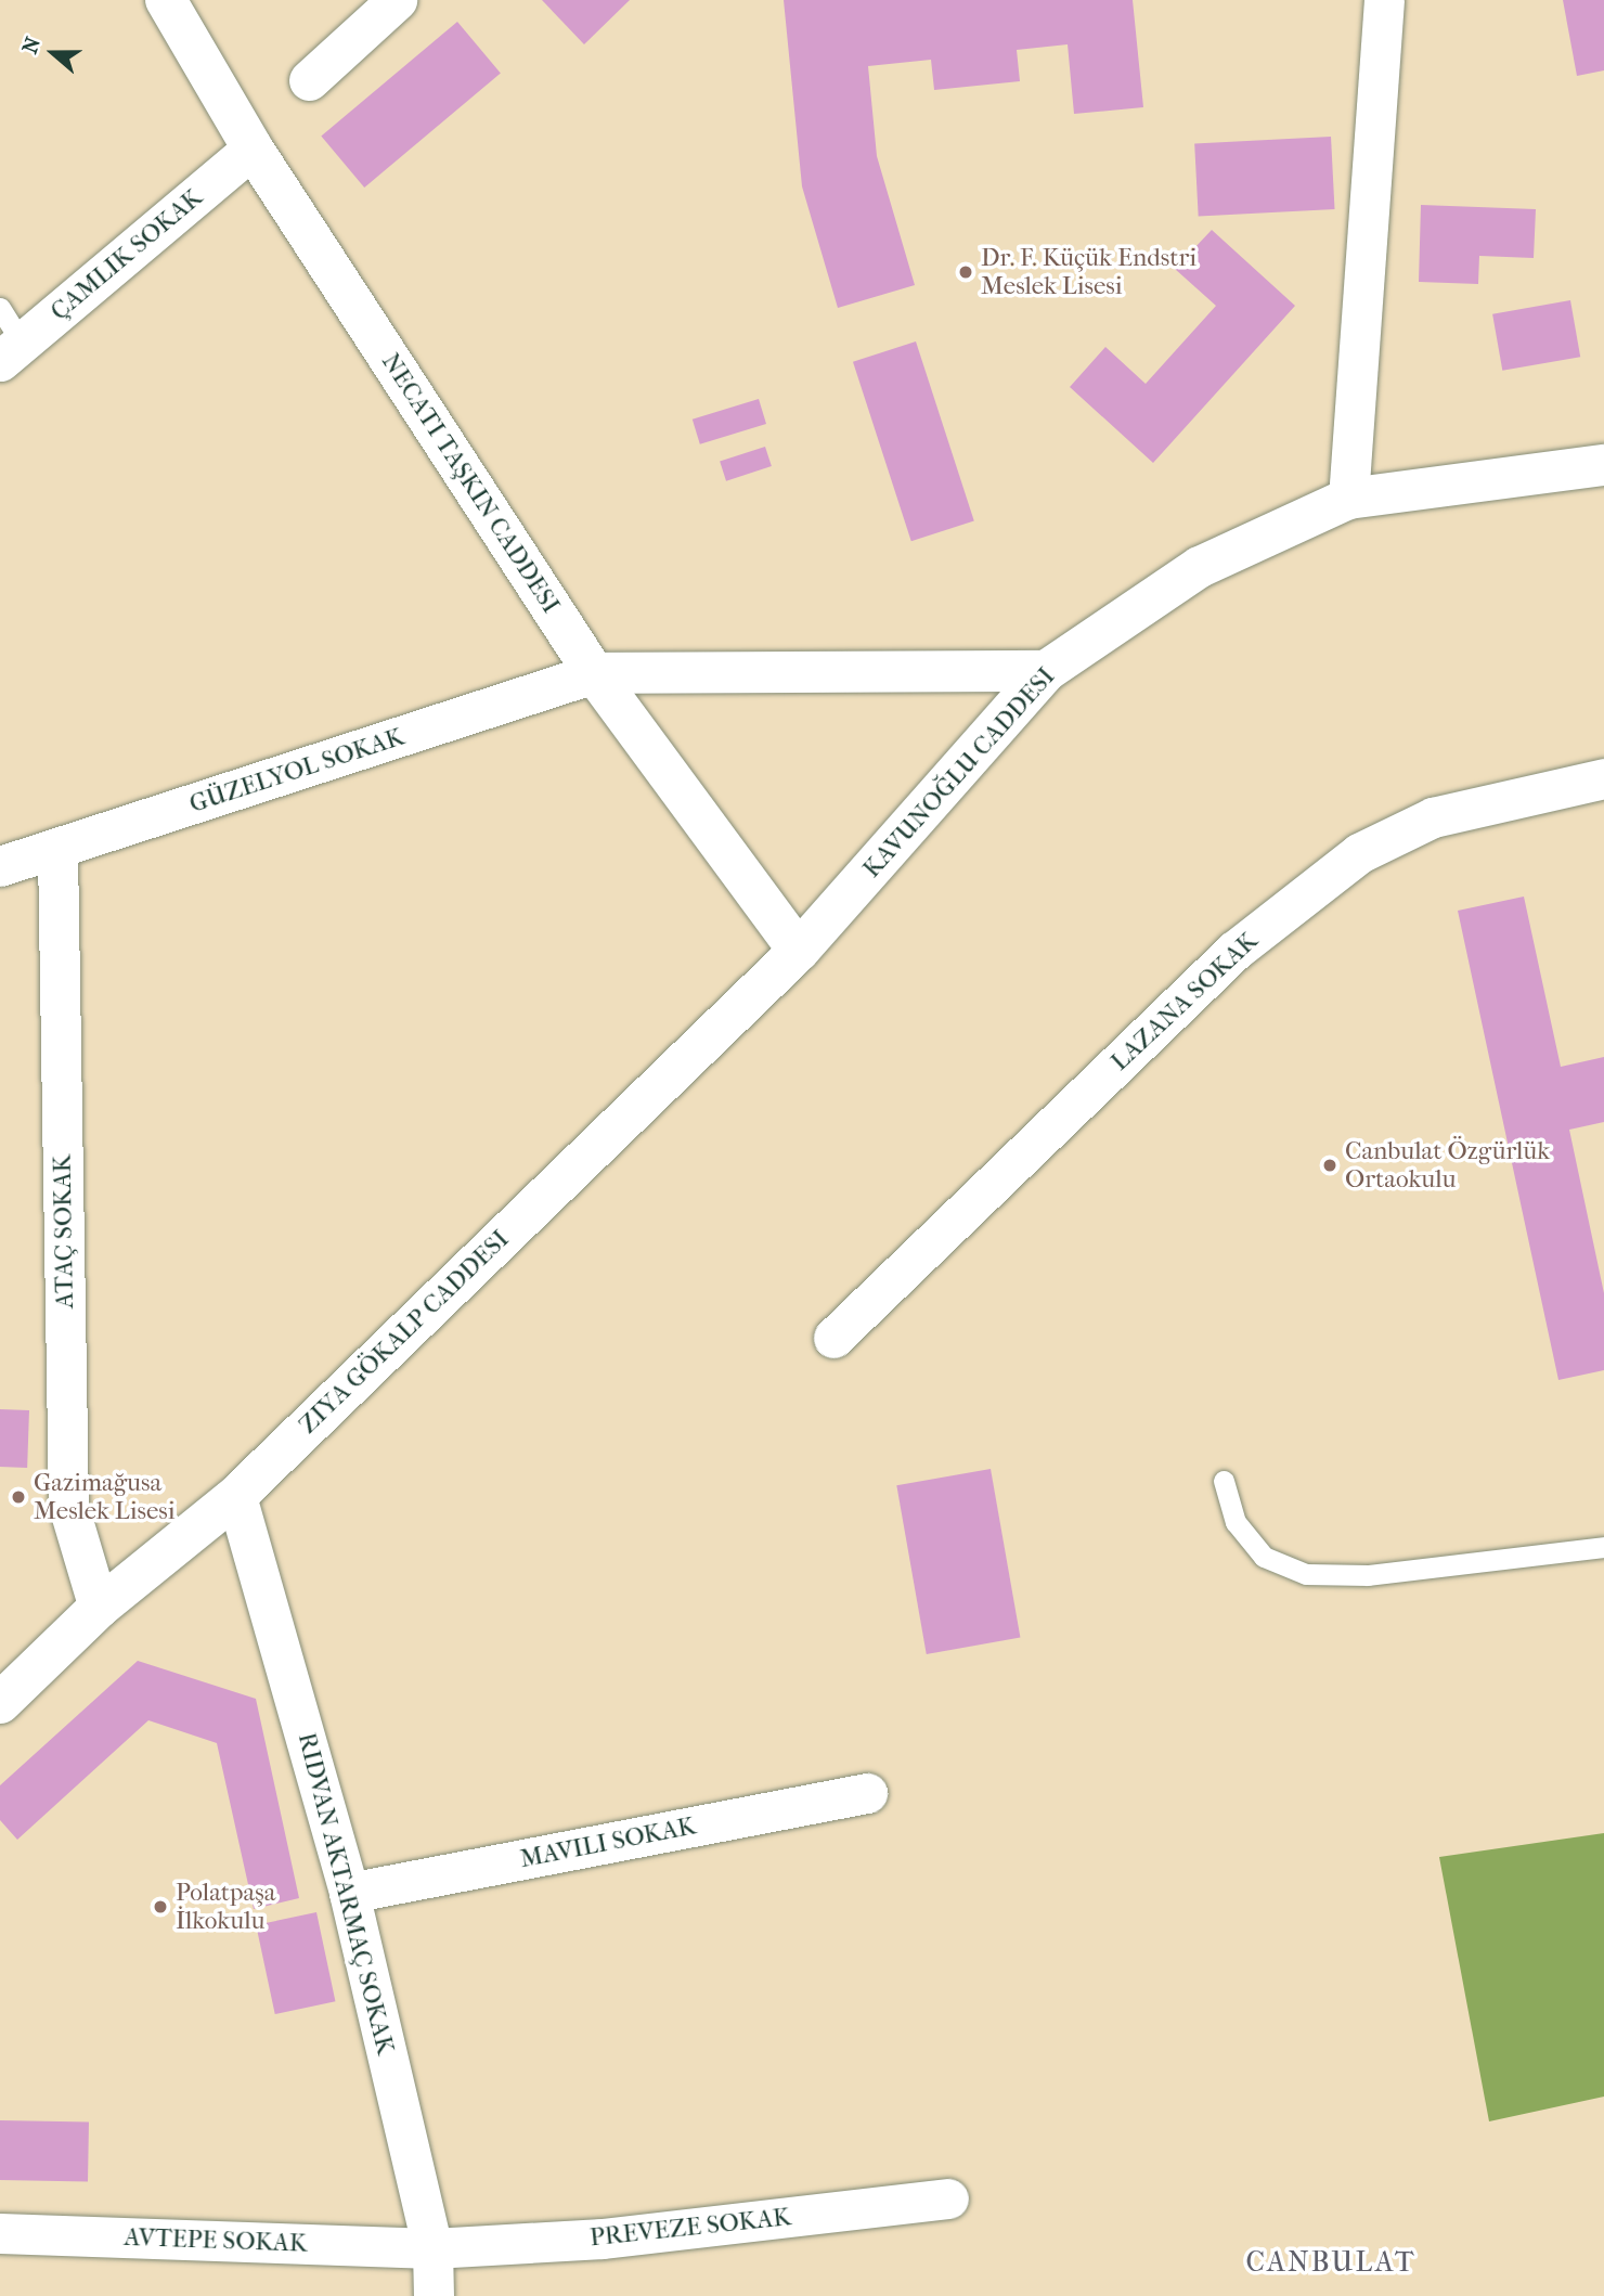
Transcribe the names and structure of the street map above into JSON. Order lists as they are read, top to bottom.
{
  "streets": {
    "main road": ["KAVUNOĞLU CADDESI", "ZIYA GÖKALP CADDESI"],
    "street": [
      "GÜZELYOL SOKAK",
      "LAZANA SOKAK",
      "ATAÇ SOKAK",
      "MAVILI SOKAK",
      "PREVEZE SOKAK",
      "AVTEPE SOKAK"
    ]
  },
  "crossings": [
    ["GÜZELYOL SOKAK", "ATAÇ SOKAK"],
    ["KAVUNOĞLU CADDESI", "ZIYA GÖKALP CADDESI"],
    ["ATAÇ SOKAK", "ZIYA GÖKALP CADDESI"],
    ["PREVEZE SOKAK", "AVTEPE SOKAK"]
  ],
  "districts": ["CANBULAT"],
  "places": [
    "Dr. F. Küçük Endstri Meslek Lisesi",
    "Canbulat Özgürlük Ortaokulu",
    "Gazimağusa Meslek Lisesi",
    "Polatpaşa İlkokulu"
  ],
  "north": "left"
}
